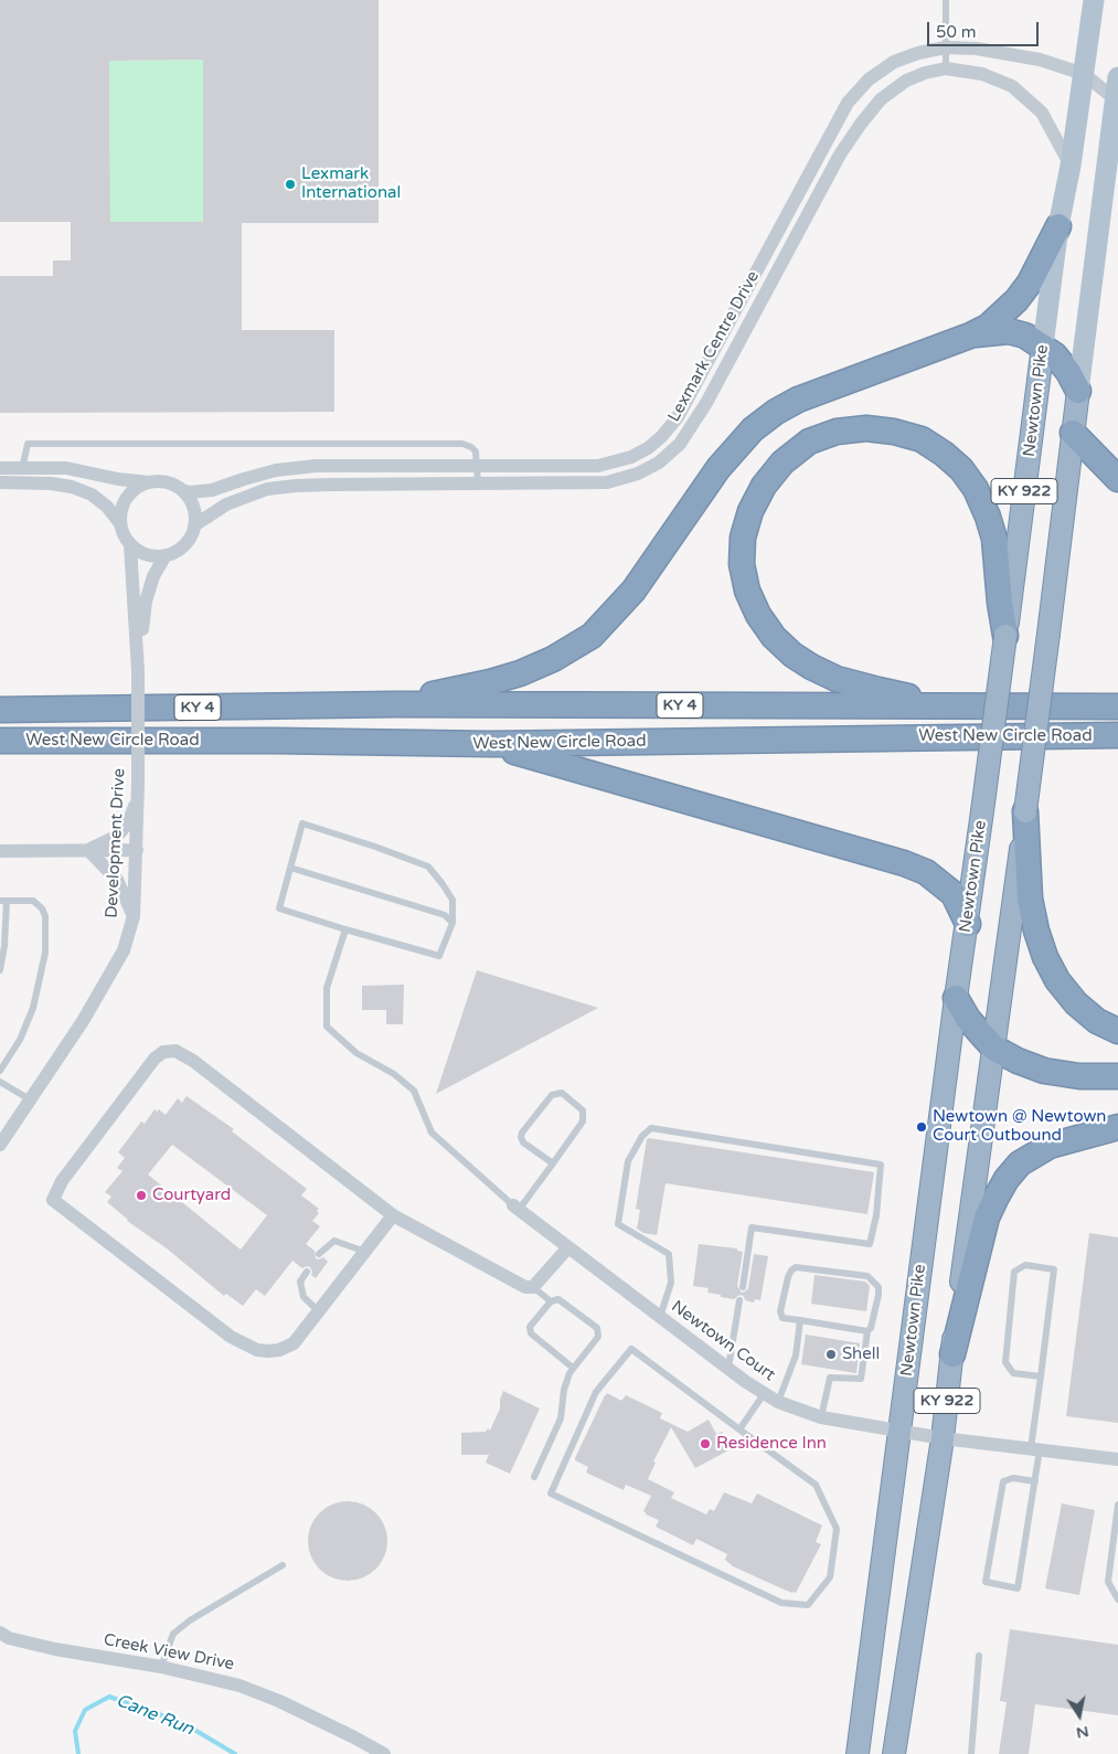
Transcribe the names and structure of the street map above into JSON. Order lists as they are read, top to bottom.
{
  "streets": {
    "highway": [
      "Newtown Pike",
      "KY 922",
      "KY 4",
      "West New Circle Road"
    ],
    "street": [
      "Lexmark Centre Drive",
      "Development Drive",
      "Newtown Court",
      "Creek View Drive"
    ]
  },
  "crossings": [
    ["Lexmark Centre Drive", "Newtown Pike"],
    ["Lexmark Centre Drive", "Development Drive"],
    ["Newtown Pike", "Newtown Court"],
    ["KY 922", "Newtown Court"]
  ],
  "water": ["Cane Run"],
  "places": [
    "Lexmark International",
    "Newtown @ Newtown Court Outbound",
    "Courtyard",
    "Shell",
    "Residence Inn"
  ],
  "scale_bar": "50 m",
  "north": "bottom"
}
